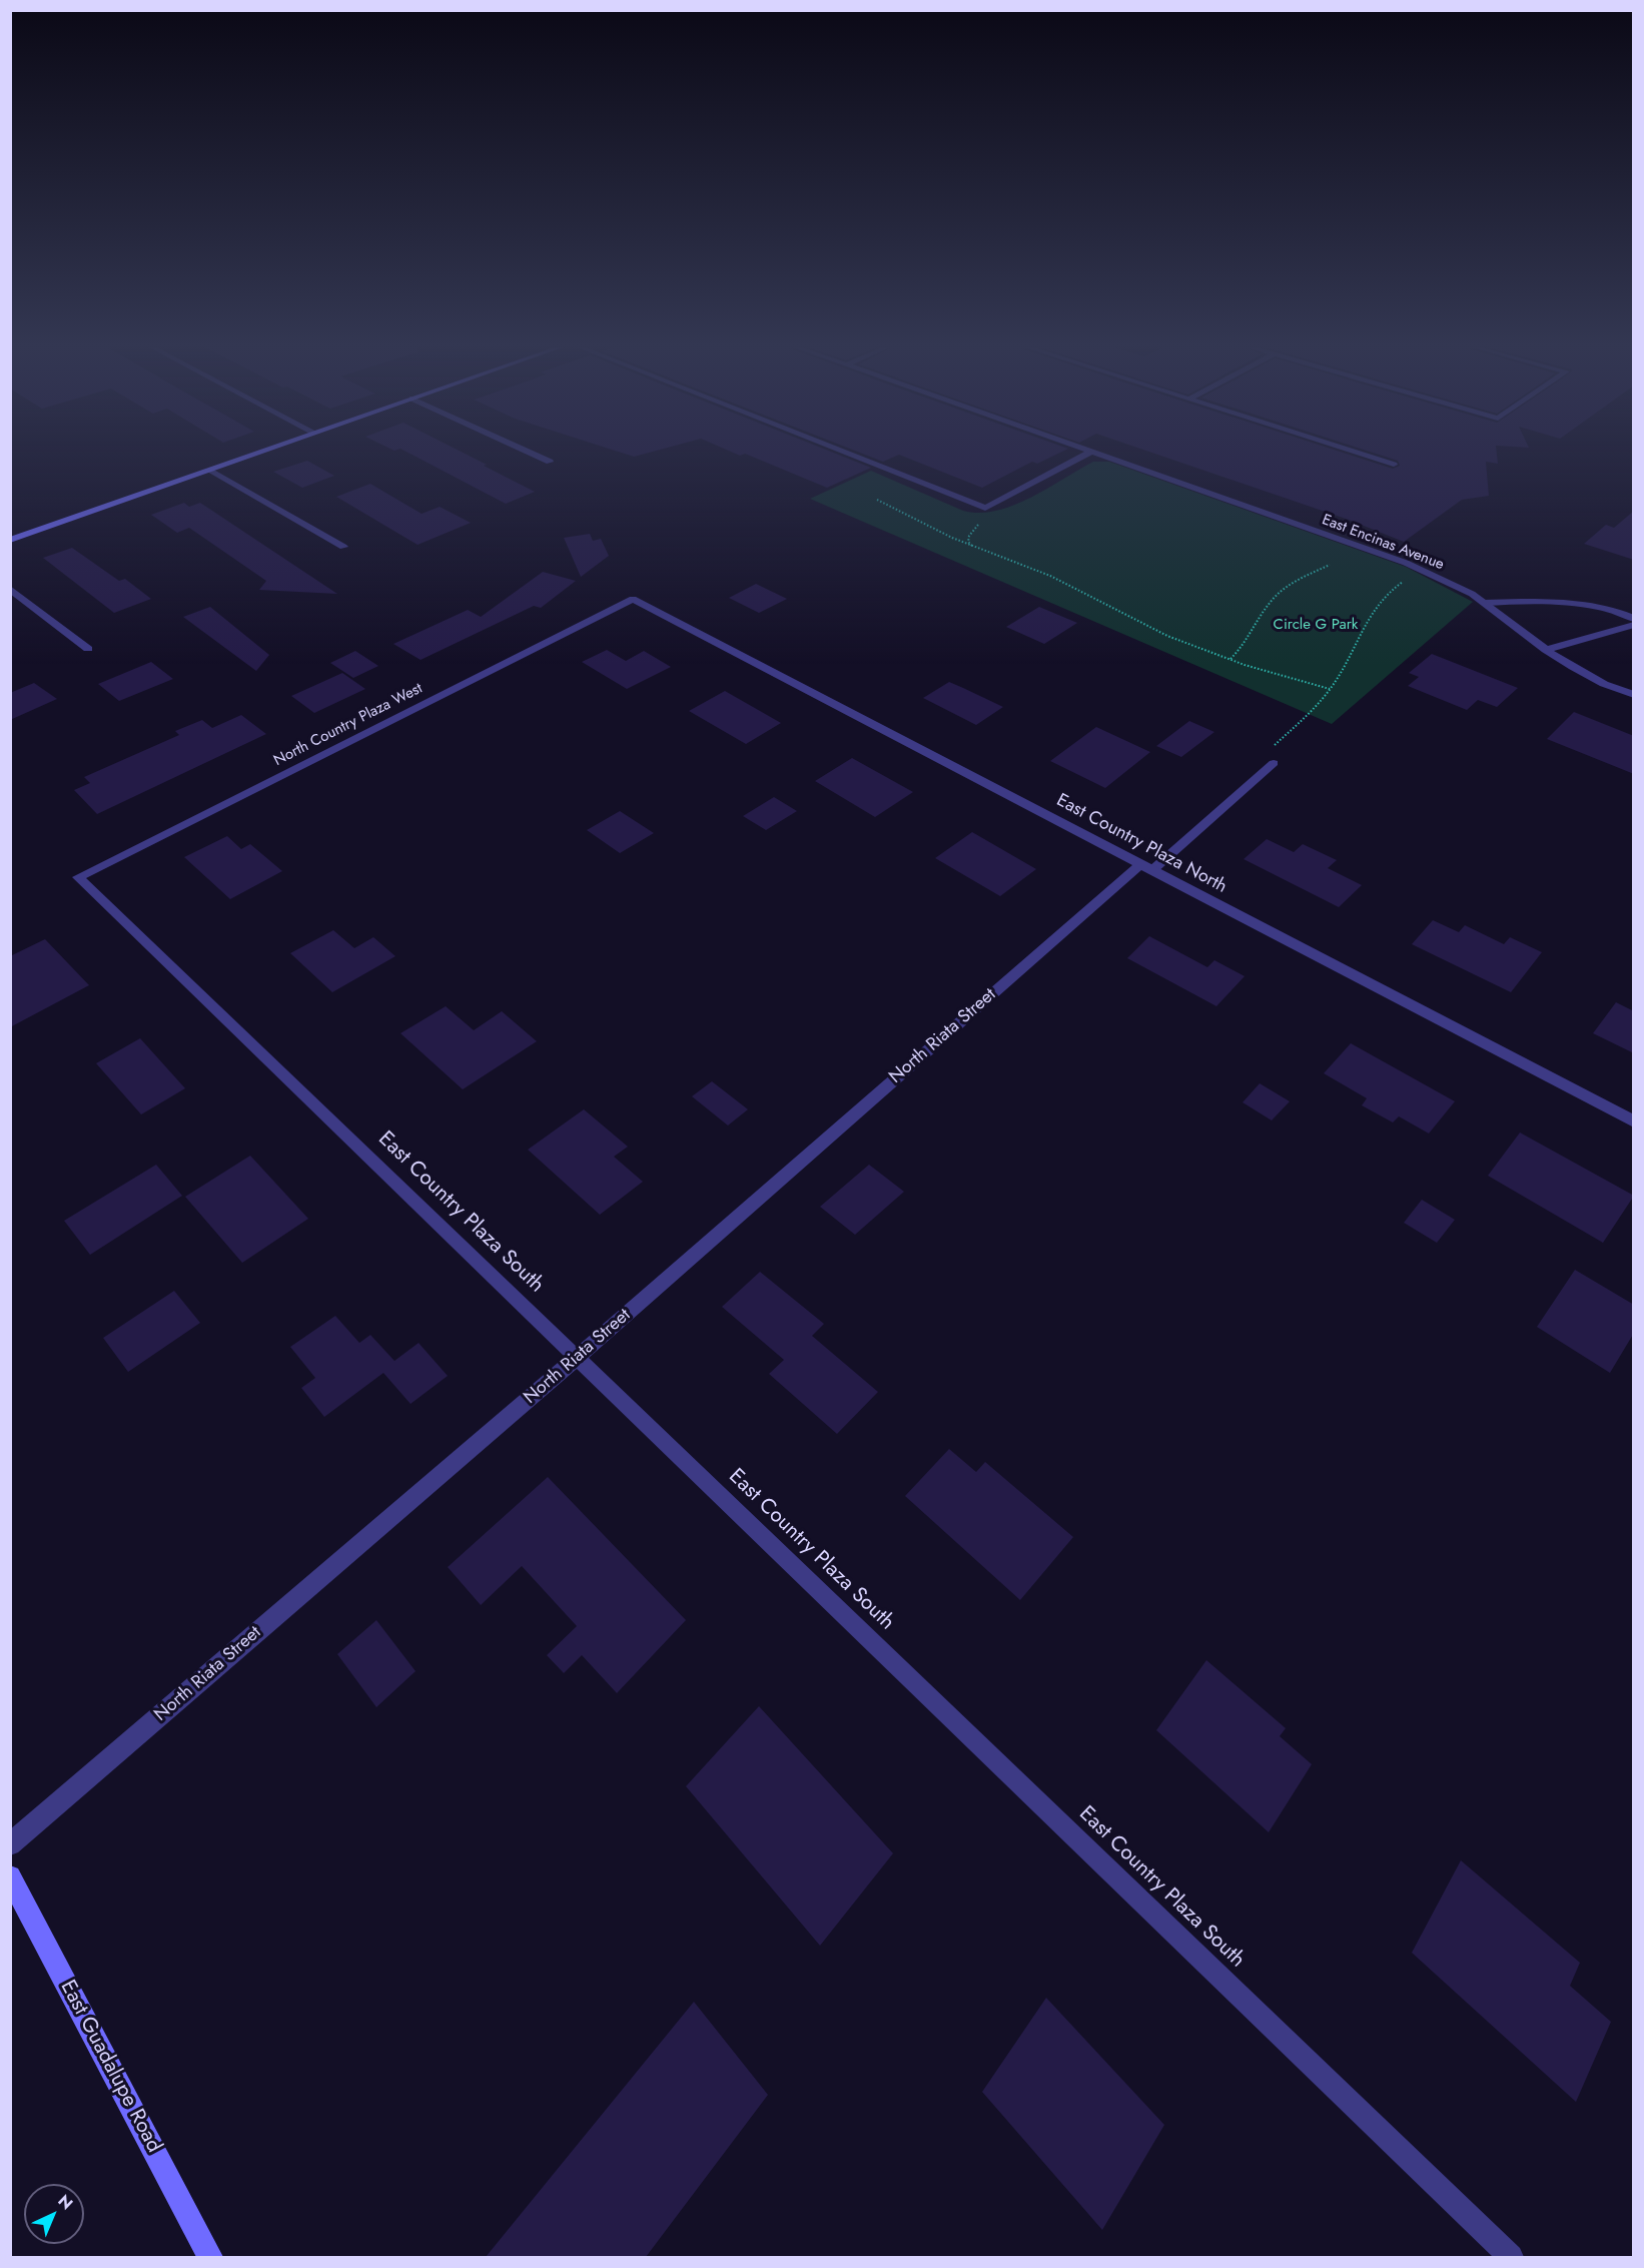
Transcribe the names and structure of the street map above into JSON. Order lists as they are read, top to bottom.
{
  "streets": {
    "street": [
      "East Encinas Avenue",
      "North Country Plaza West",
      "East Country Plaza North",
      "North Riata Street",
      "East Country Plaza South",
      "East Guadalupe Road"
    ]
  },
  "crossings": [
    ["North Country Plaza West", "East Country Plaza North"],
    ["North Country Plaza West", "East Country Plaza South"],
    ["East Country Plaza North", "North Riata Street"],
    ["North Riata Street", "East Country Plaza South"]
  ],
  "parks": ["Circle G Park"],
  "north": "top right"
}
